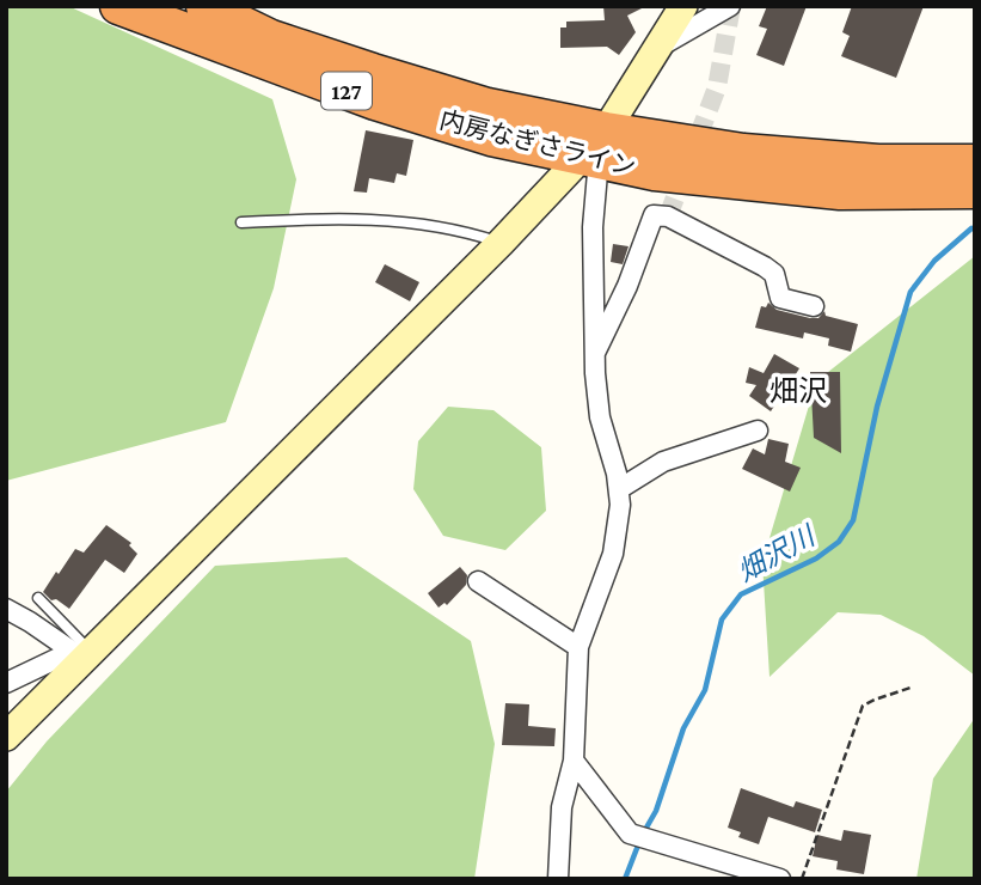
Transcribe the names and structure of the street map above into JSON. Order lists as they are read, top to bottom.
{
  "streets": {
    "highway": ["127", "内房なぎさライン"]
  },
  "districts": ["畑沢"],
  "water": ["畑沢川"]
}
